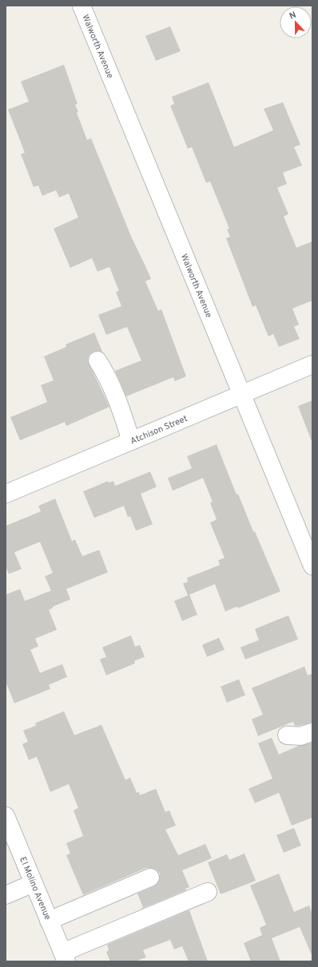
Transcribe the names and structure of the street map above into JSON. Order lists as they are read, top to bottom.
{
  "streets": {
    "street": ["Walworth Avenue", "Atchison Street", "El Molino Avenue"]
  },
  "crossings": [
    ["Walworth Avenue", "Atchison Street"]
  ],
  "north": "top"
}
